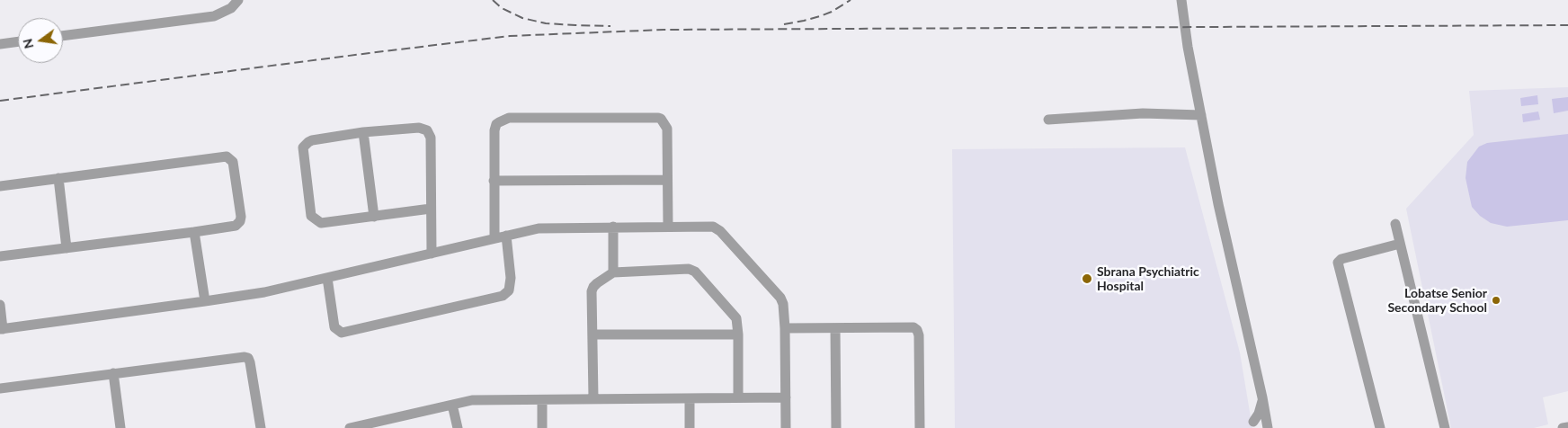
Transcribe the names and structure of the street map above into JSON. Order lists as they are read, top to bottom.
{
  "places": ["Sbrana Psychiatric Hospital", "Lobatse Senior Secondary School"],
  "north": "left"
}
